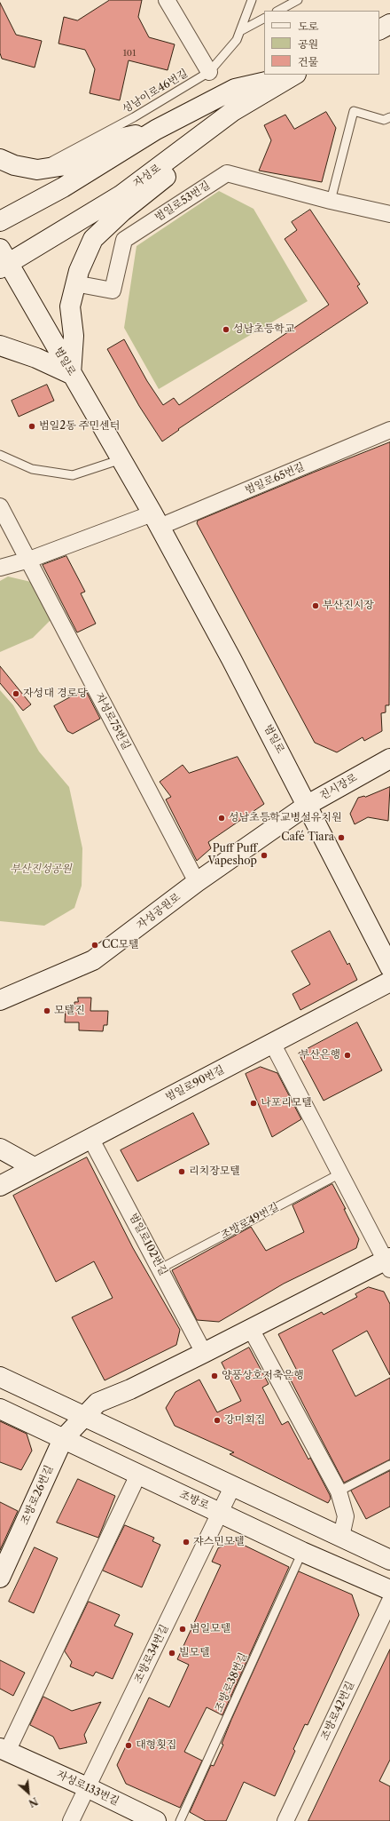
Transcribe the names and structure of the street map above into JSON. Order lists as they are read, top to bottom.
{
  "streets": {
    "main road": [
      "자성로",
      "범일로",
      "진시장로",
      "자성공원로",
      "범일로90번길",
      "조방로26번길",
      "조방로",
      "자성로133번길"
    ],
    "street": [
      "범일로53번길",
      "범일로65번길",
      "자성로75번길",
      "범일로102번길",
      "조방로34번길",
      "조방로42번길"
    ],
    "lane": ["성남이로46번길", "조방로49번길", "조방로38번길"]
  },
  "crossings": [
    ["자성로", "범일로"],
    ["범일로", "범일로65번길"],
    ["범일로", "진시장로"],
    ["범일로", "자성공원로"],
    ["자성로75번길", "자성공원로"],
    ["진시장로", "자성공원로"],
    ["범일로90번길", "범일로102번길"],
    ["조방로49번길", "범일로102번길"],
    ["조방로26번길", "조방로"],
    ["조방로", "조방로34번길"],
    ["조방로", "조방로38번길"],
    ["조방로34번길", "자성로133번길"]
  ],
  "parks": ["부산진성공원"],
  "places": [
    "성남초등학교",
    "범일2동 주민센터",
    "부산진시장",
    "자성대 경로당",
    "성남초등학교병설유치원",
    "Café Tiara",
    "Puff Puff Vapeshop",
    "CC모텔",
    "모텔진",
    "부산은행",
    "나포리모텔",
    "리치장모텔",
    "양풍상호저축은행",
    "강미회집",
    "쟈스민모텔",
    "범일모텔",
    "빌모텔",
    "대형횟집"
  ],
  "house_numbers": ["101"],
  "legend": ["도로", "공원", "건물"],
  "north": "bottom right"
}
